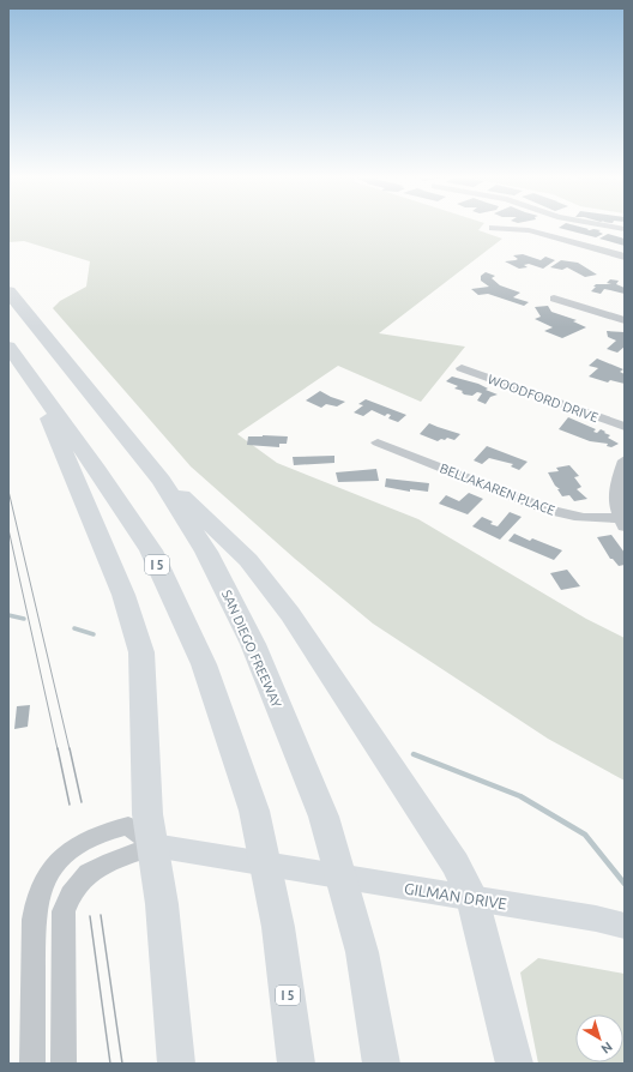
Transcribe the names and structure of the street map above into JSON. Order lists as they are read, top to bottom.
{
  "streets": {
    "highway": ["I 5", "SAN DIEGO FREEWAY"],
    "main road": ["GILMAN DRIVE"],
    "street": ["WOODFORD DRIVE", "BELLAKAREN PLACE"]
  },
  "north": "bottom right"
}
